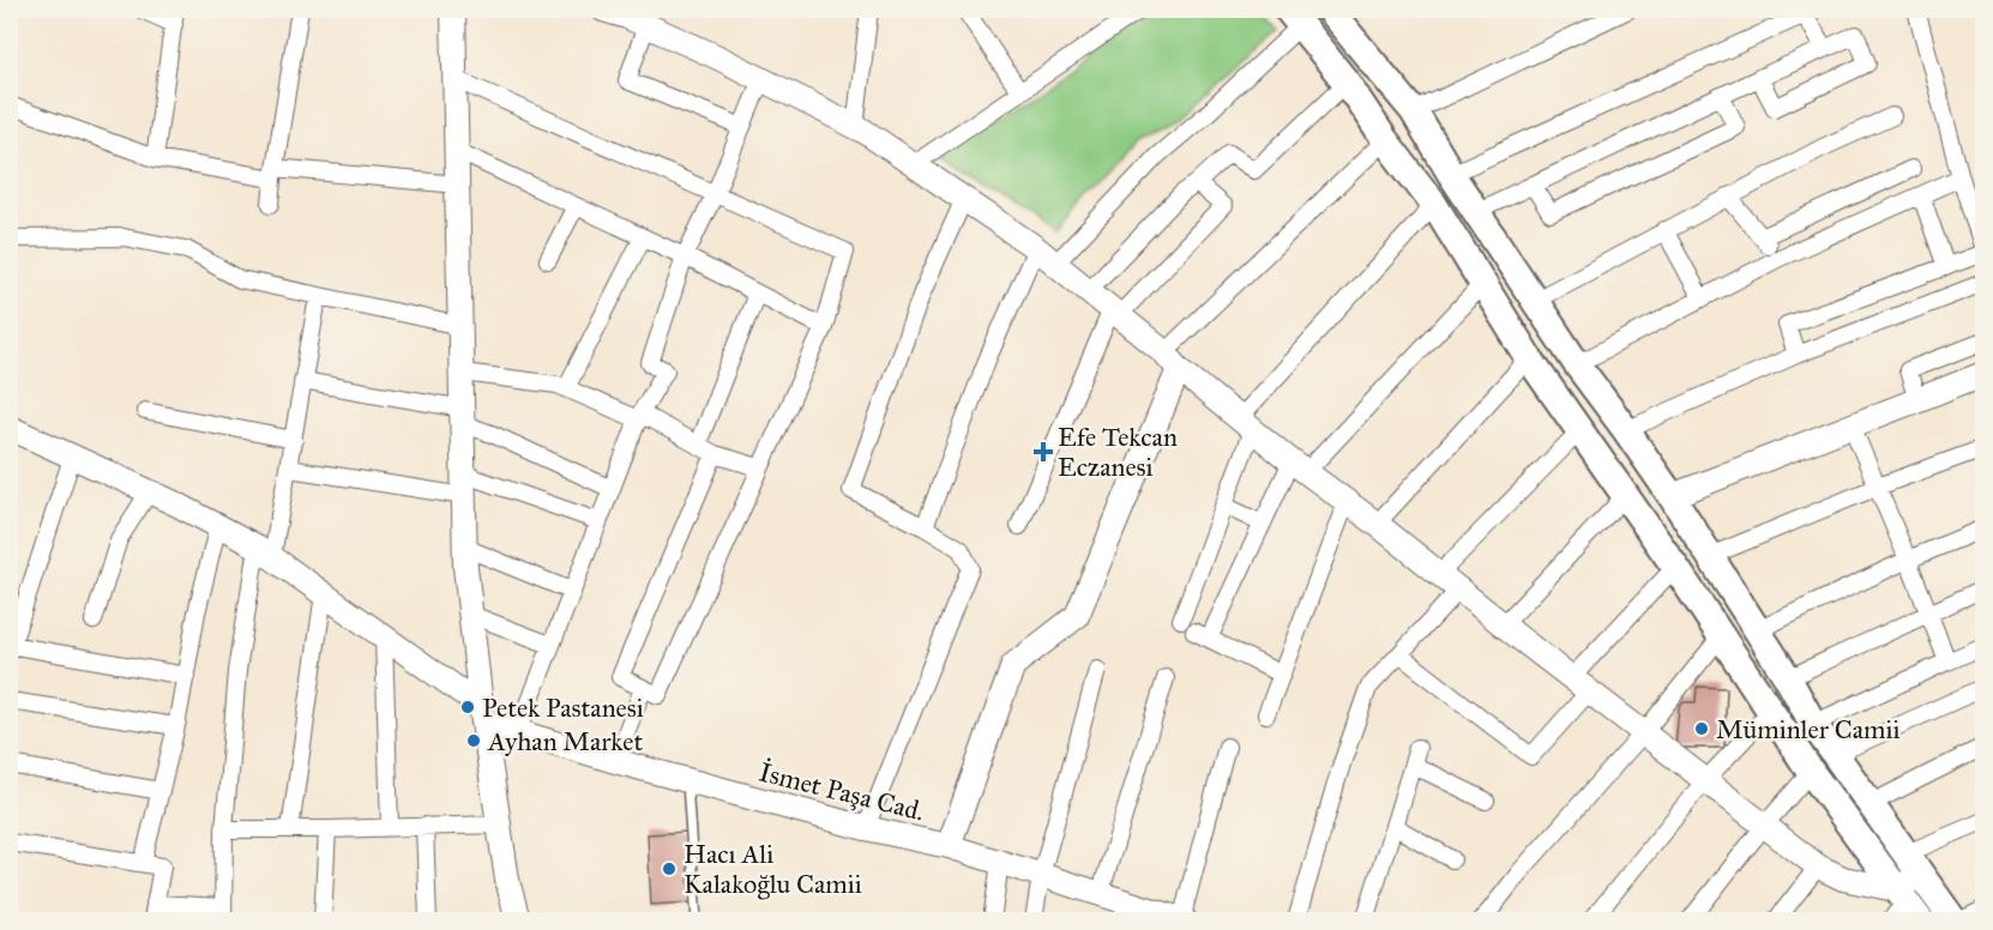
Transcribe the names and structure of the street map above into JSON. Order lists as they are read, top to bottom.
{
  "streets": {
    "main road": ["İsmet Paşa Cad."]
  },
  "places": {
    "health": ["Efe Tekcan Eczanesi"],
    "other": [
      "Petek Pastanesi",
      "Müminler Camii",
      "Ayhan Market",
      "Hacı Ali Kalakoğlu Camii"
    ]
  }
}
